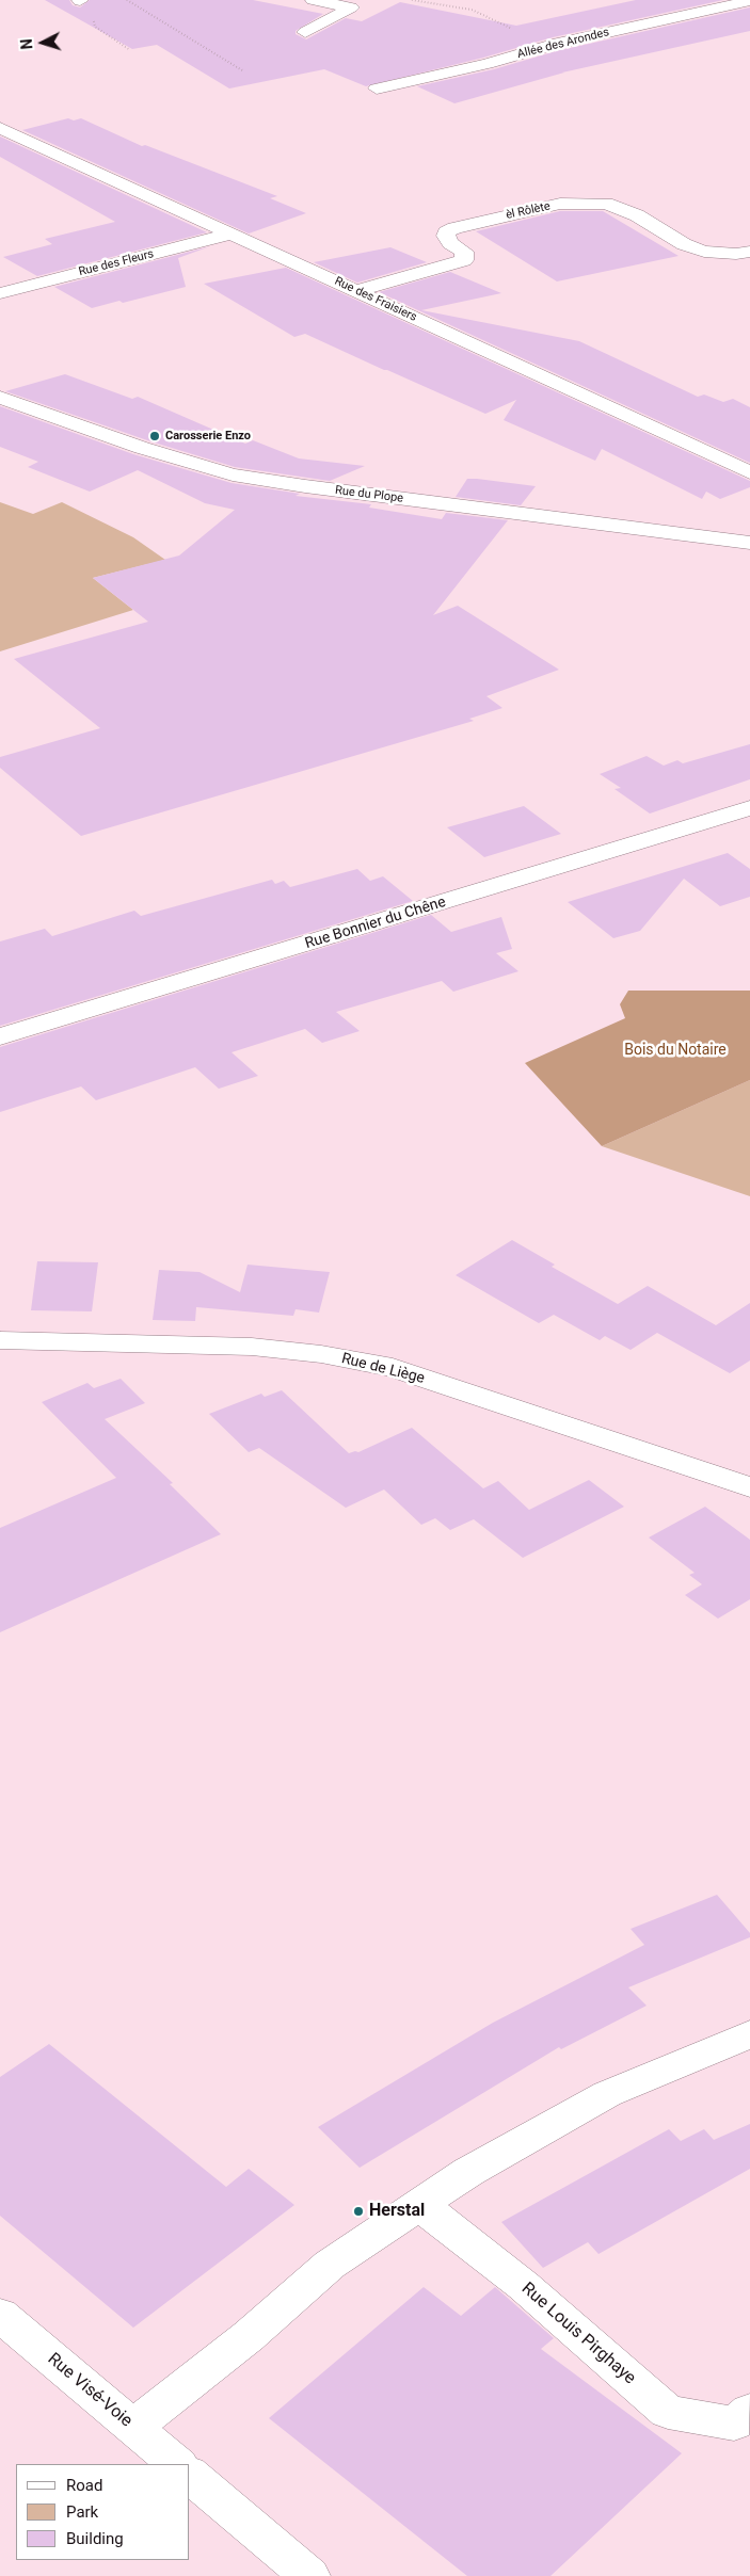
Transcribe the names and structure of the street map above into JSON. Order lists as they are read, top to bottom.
{
  "streets": {
    "street": [
      "Allée des Arondes",
      "èl Rôlète",
      "Rue des Fleurs",
      "Rue des Fraisiers",
      "Rue du Plope",
      "Rue Bonnier du Chêne",
      "Rue de Liège",
      "Rue Louis Pirghaye",
      "Rue Visé-Voie"
    ]
  },
  "crossings": [
    ["èl Rôlète", "Rue des Fraisiers"],
    ["Rue des Fleurs", "Rue des Fraisiers"]
  ],
  "parks": ["Bois du Notaire"],
  "places": ["Carosserie Enzo", "Herstal"],
  "legend": ["Road", "Park", "Building"],
  "north": "left"
}
